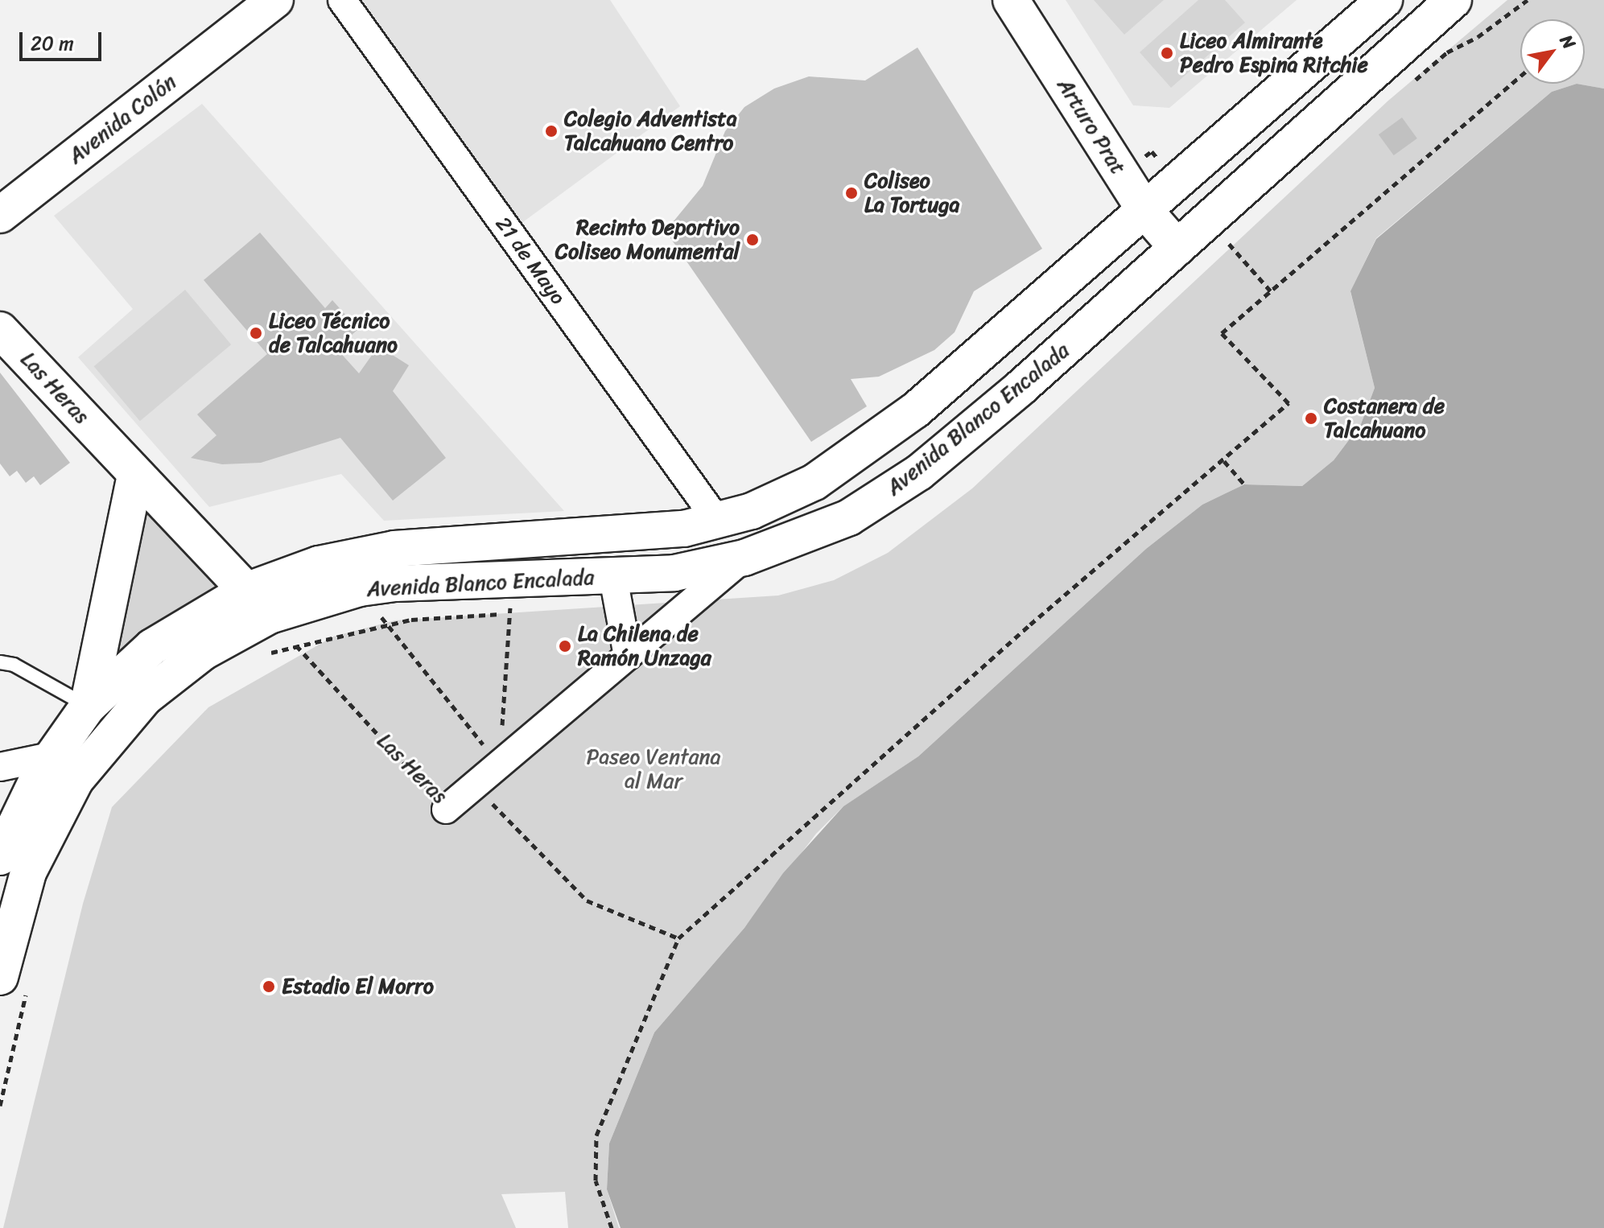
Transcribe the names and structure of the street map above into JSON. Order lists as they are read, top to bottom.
{
  "streets": {
    "main road": [
      "Avenida Colón",
      "Arturo Prat",
      "Las Heras",
      "Avenida Blanco Encalada"
    ],
    "street": ["21 de Mayo"]
  },
  "crossings": [
    ["Arturo Prat", "Avenida Blanco Encalada"],
    ["21 de Mayo", "Avenida Blanco Encalada"],
    ["Las Heras", "Avenida Blanco Encalada"]
  ],
  "parks": ["Paseo Ventana al Mar"],
  "places": [
    "Liceo Almirante Pedro Espina Ritchie",
    "Colegio Adventista Talcahuano Centro",
    "Coliseo La Tortuga",
    "Recinto Deportivo Coliseo Monumental",
    "Liceo Técnico de Talcahuano",
    "Costanera de Talcahuano",
    "La Chilena de Ramón Unzaga",
    "Estadio El Morro"
  ],
  "scale_bar": "20 m",
  "north": "top right"
}
